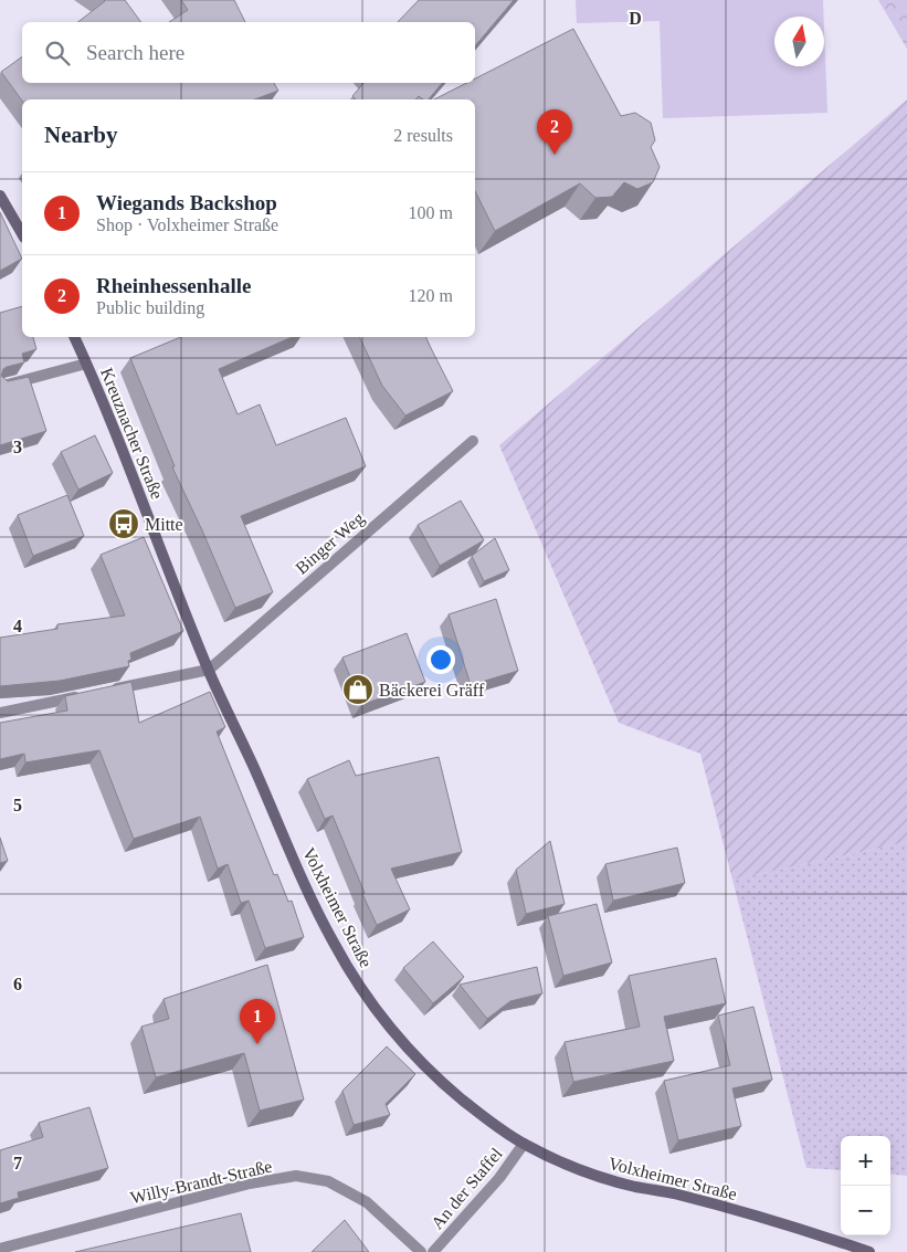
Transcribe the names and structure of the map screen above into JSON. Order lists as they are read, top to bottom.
{
  "streets": {
    "main road": ["Kreuznacher Straße", "Volxheimer Straße"],
    "street": ["Binger Weg", "Willy-Brandt-Straße", "An der Staffel"]
  },
  "crossings": [
    ["Kreuznacher Straße", "Binger Weg"],
    ["Kreuznacher Straße", "Volxheimer Straße"],
    ["Binger Weg", "Volxheimer Straße"],
    ["Volxheimer Straße", "An der Staffel"]
  ],
  "places": {
    "bus stop": ["Mitte"],
    "shop": ["Bäckerei Gräff"]
  },
  "north": "top",
  "page": {
    "search": "Search here",
    "heading": ["Nearby", "2 results"],
    "pins": ["2", "1"],
    "list": [
      {
        "mark": "1",
        "name": "Wiegands Backshop",
        "note": "Shop · Volxheimer Straße",
        "value": "100 m"
      },
      {
        "mark": "2",
        "name": "Rheinhessenhalle",
        "note": "Public building",
        "value": "120 m"
      }
    ],
    "map_buttons": ["+", "−"]
  },
  "grid": {
    "columns": ["D"],
    "rows": [
      "3",
      "4",
      "5",
      "6",
      "7"
    ]
  }
}
